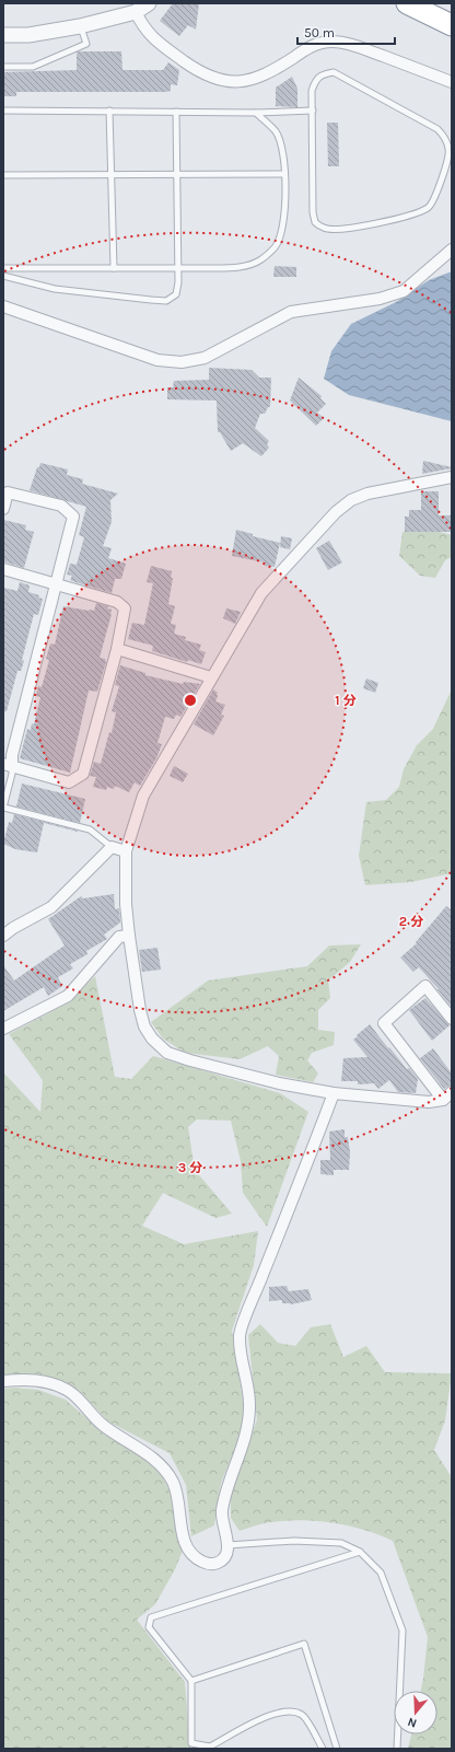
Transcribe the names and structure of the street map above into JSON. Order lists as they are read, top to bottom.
{
  "scale_bar": "50 m",
  "north": "bottom",
  "rings": ["1 分", "2 分", "3 分"]
}
